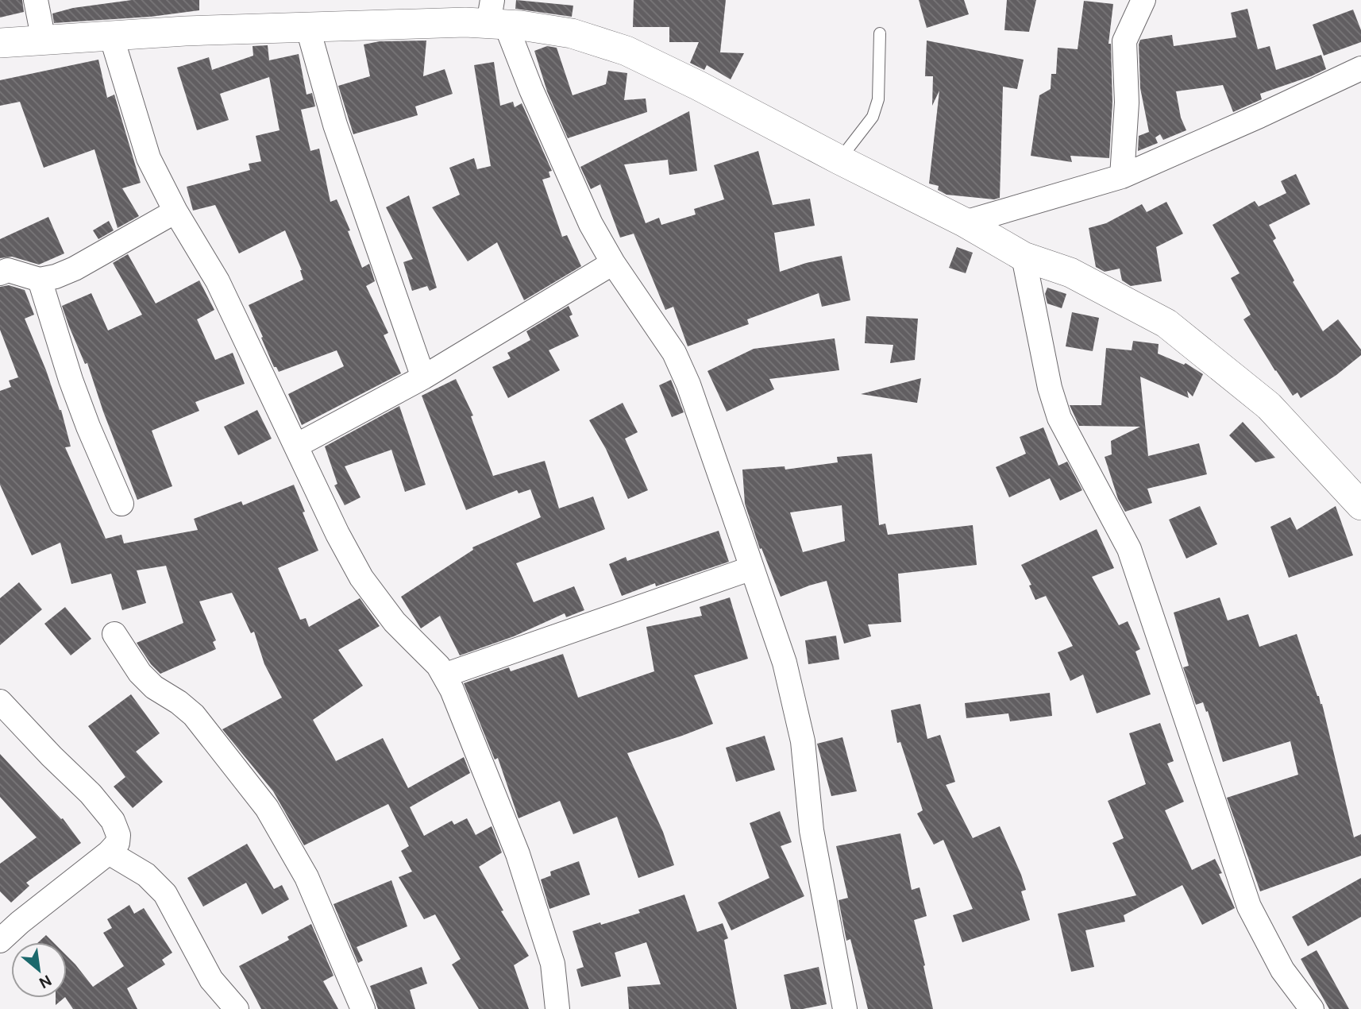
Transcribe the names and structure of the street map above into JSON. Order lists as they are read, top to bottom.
{
  "north": "bottom right"
}
